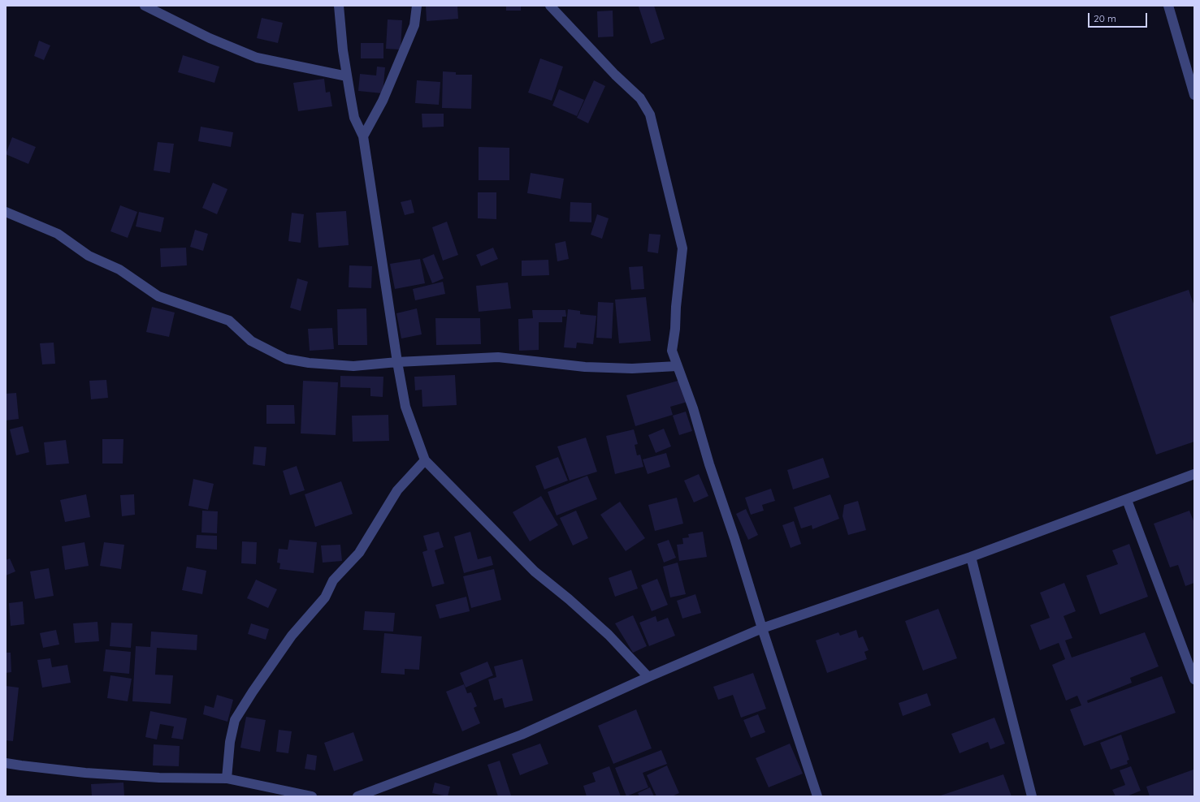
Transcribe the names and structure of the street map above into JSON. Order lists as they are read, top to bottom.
{
  "scale_bar": "20 m"
}
